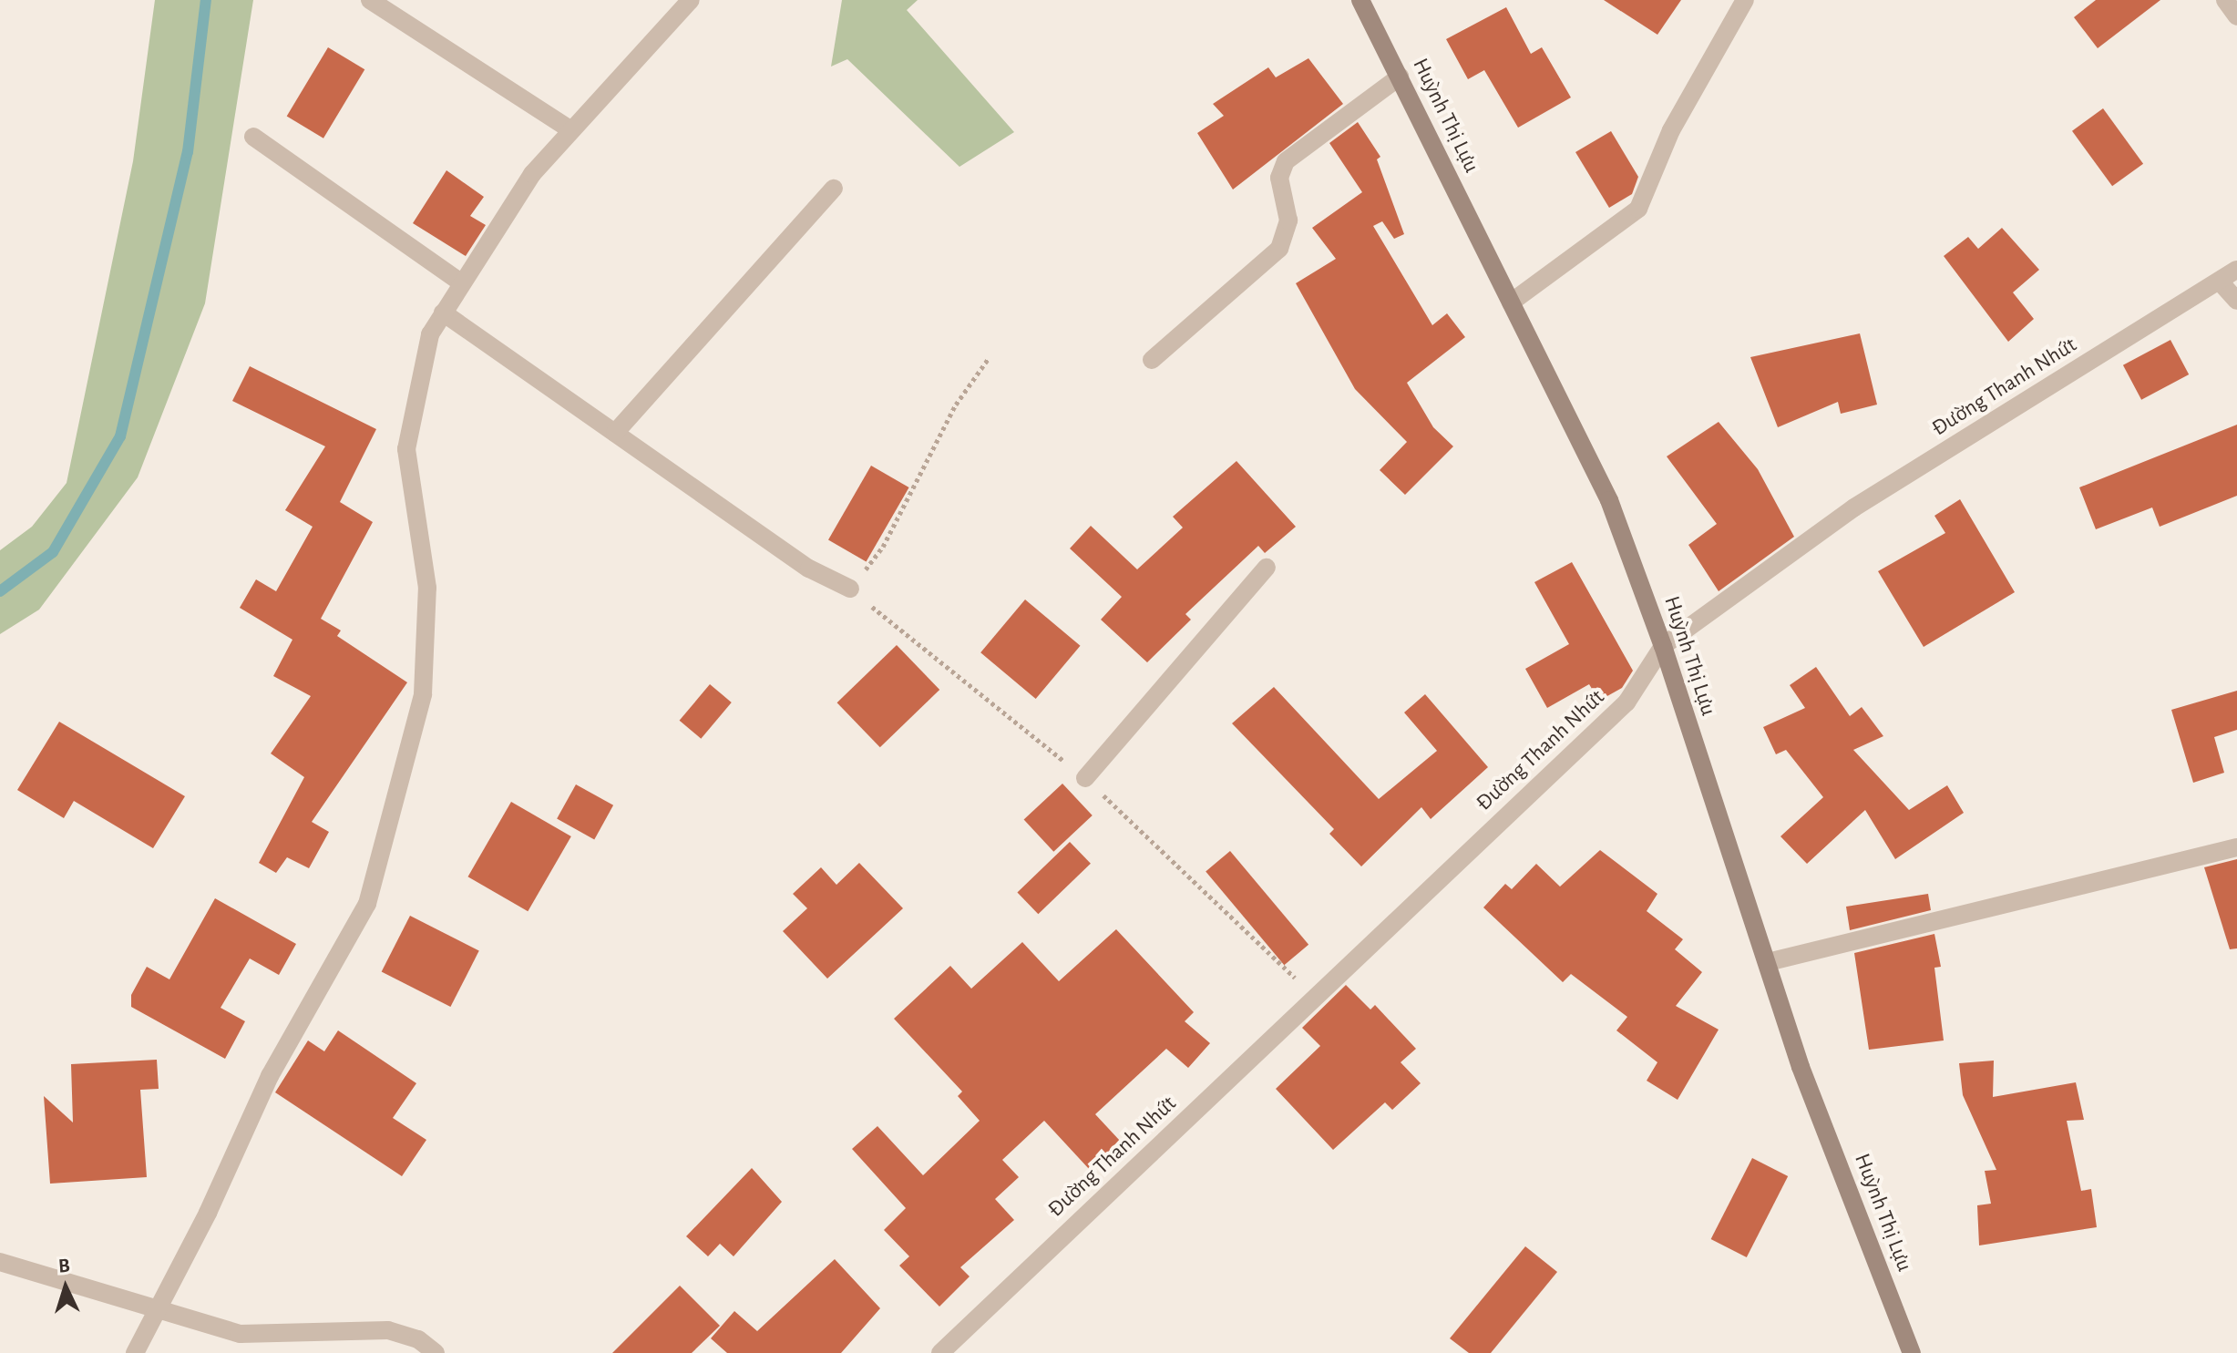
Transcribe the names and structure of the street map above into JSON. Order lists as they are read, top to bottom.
{
  "streets": {
    "street": ["Huỳnh Thị Lựu", "Đường Thanh Nhứt"]
  },
  "crossings": [
    ["Huỳnh Thị Lựu", "Đường Thanh Nhứt"]
  ],
  "north": "top"
}
